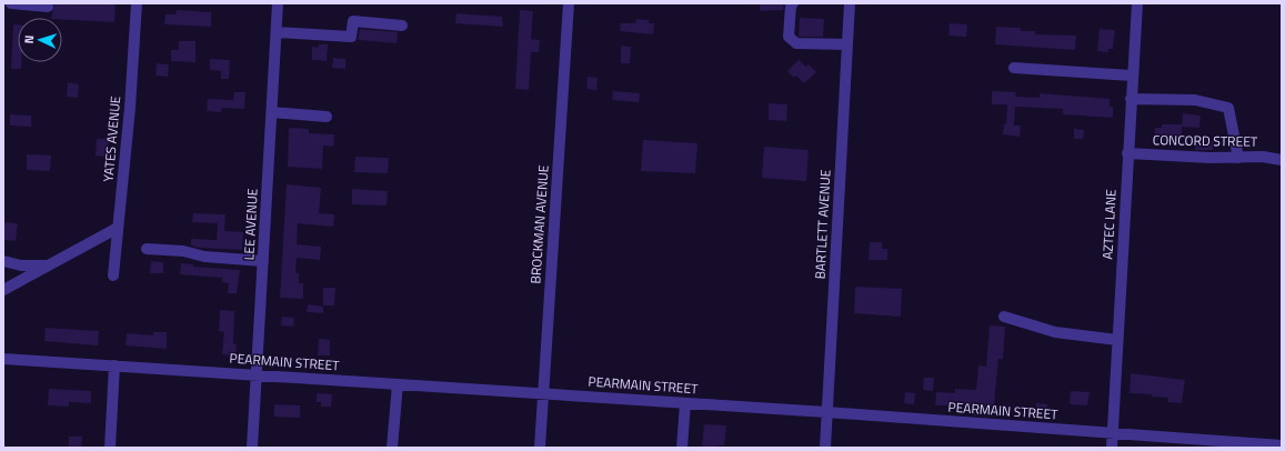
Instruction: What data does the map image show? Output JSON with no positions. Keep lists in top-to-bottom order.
{
  "streets": {
    "street": [
      "YATES AVENUE",
      "CONCORD STREET",
      "LEE AVENUE",
      "BROCKMAN AVENUE",
      "BARTLETT AVENUE",
      "AZTEC LANE",
      "PEARMAIN STREET"
    ]
  },
  "crossings": [
    ["CONCORD STREET", "AZTEC LANE"],
    ["LEE AVENUE", "PEARMAIN STREET"],
    ["BROCKMAN AVENUE", "PEARMAIN STREET"],
    ["BARTLETT AVENUE", "PEARMAIN STREET"],
    ["AZTEC LANE", "PEARMAIN STREET"]
  ],
  "north": "left"
}
